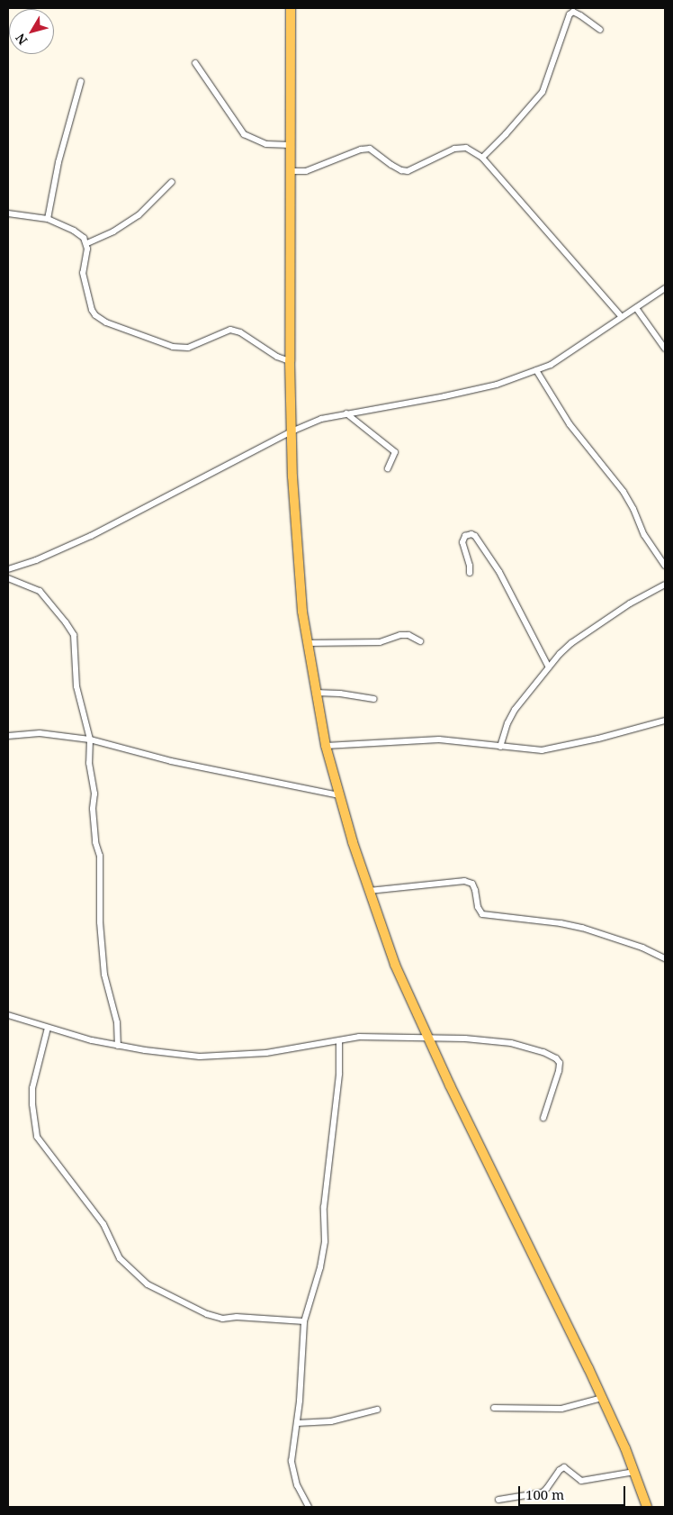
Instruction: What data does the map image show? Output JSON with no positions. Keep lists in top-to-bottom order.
{
  "scale_bar": "100 m",
  "north": "bottom left"
}
